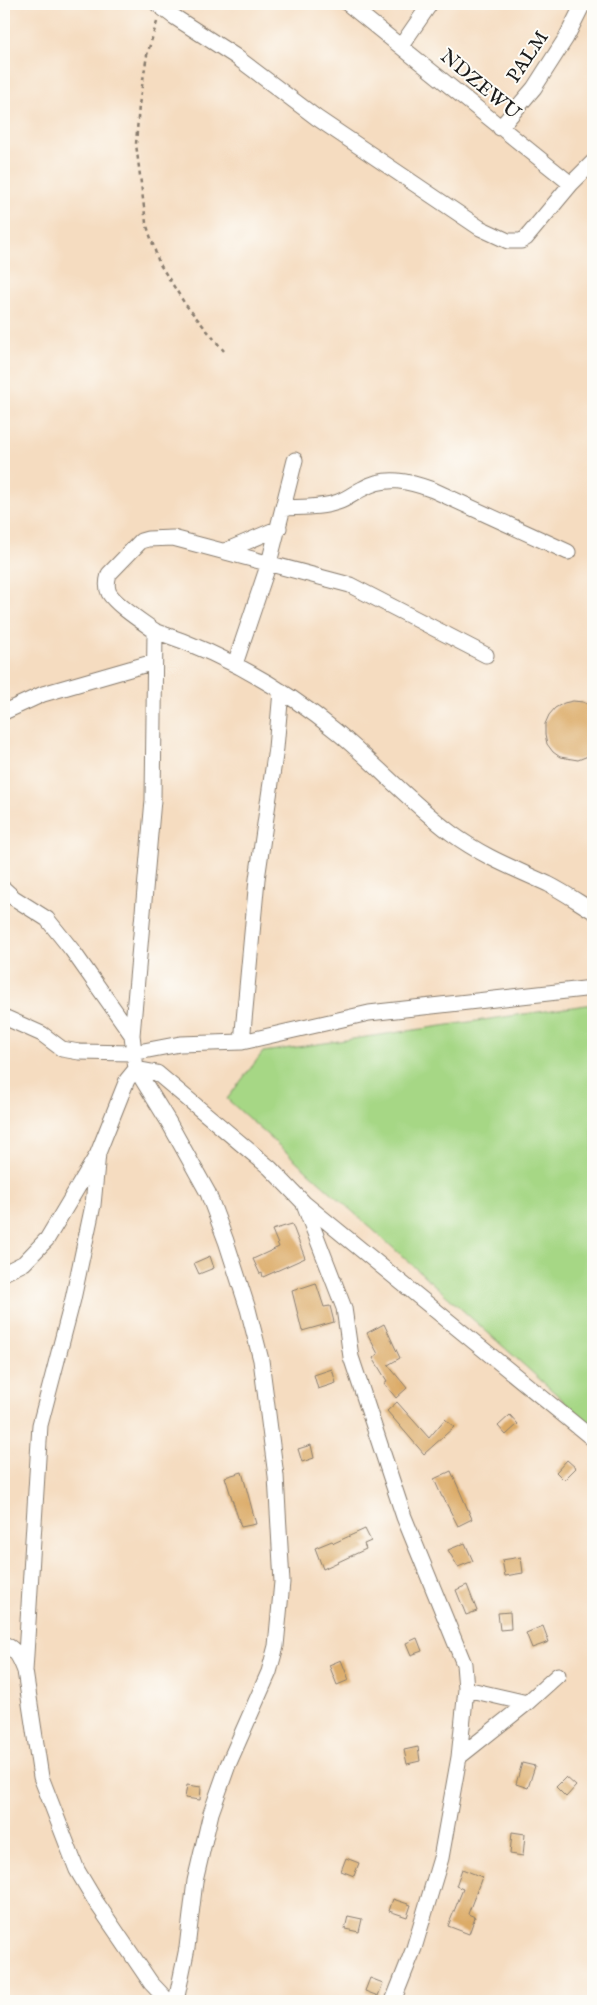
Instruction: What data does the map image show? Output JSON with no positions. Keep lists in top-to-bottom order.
{
  "streets": {
    "street": ["PALM", "NDZEWU"]
  },
  "crossings": [
    ["PALM", "NDZEWU"]
  ]
}
